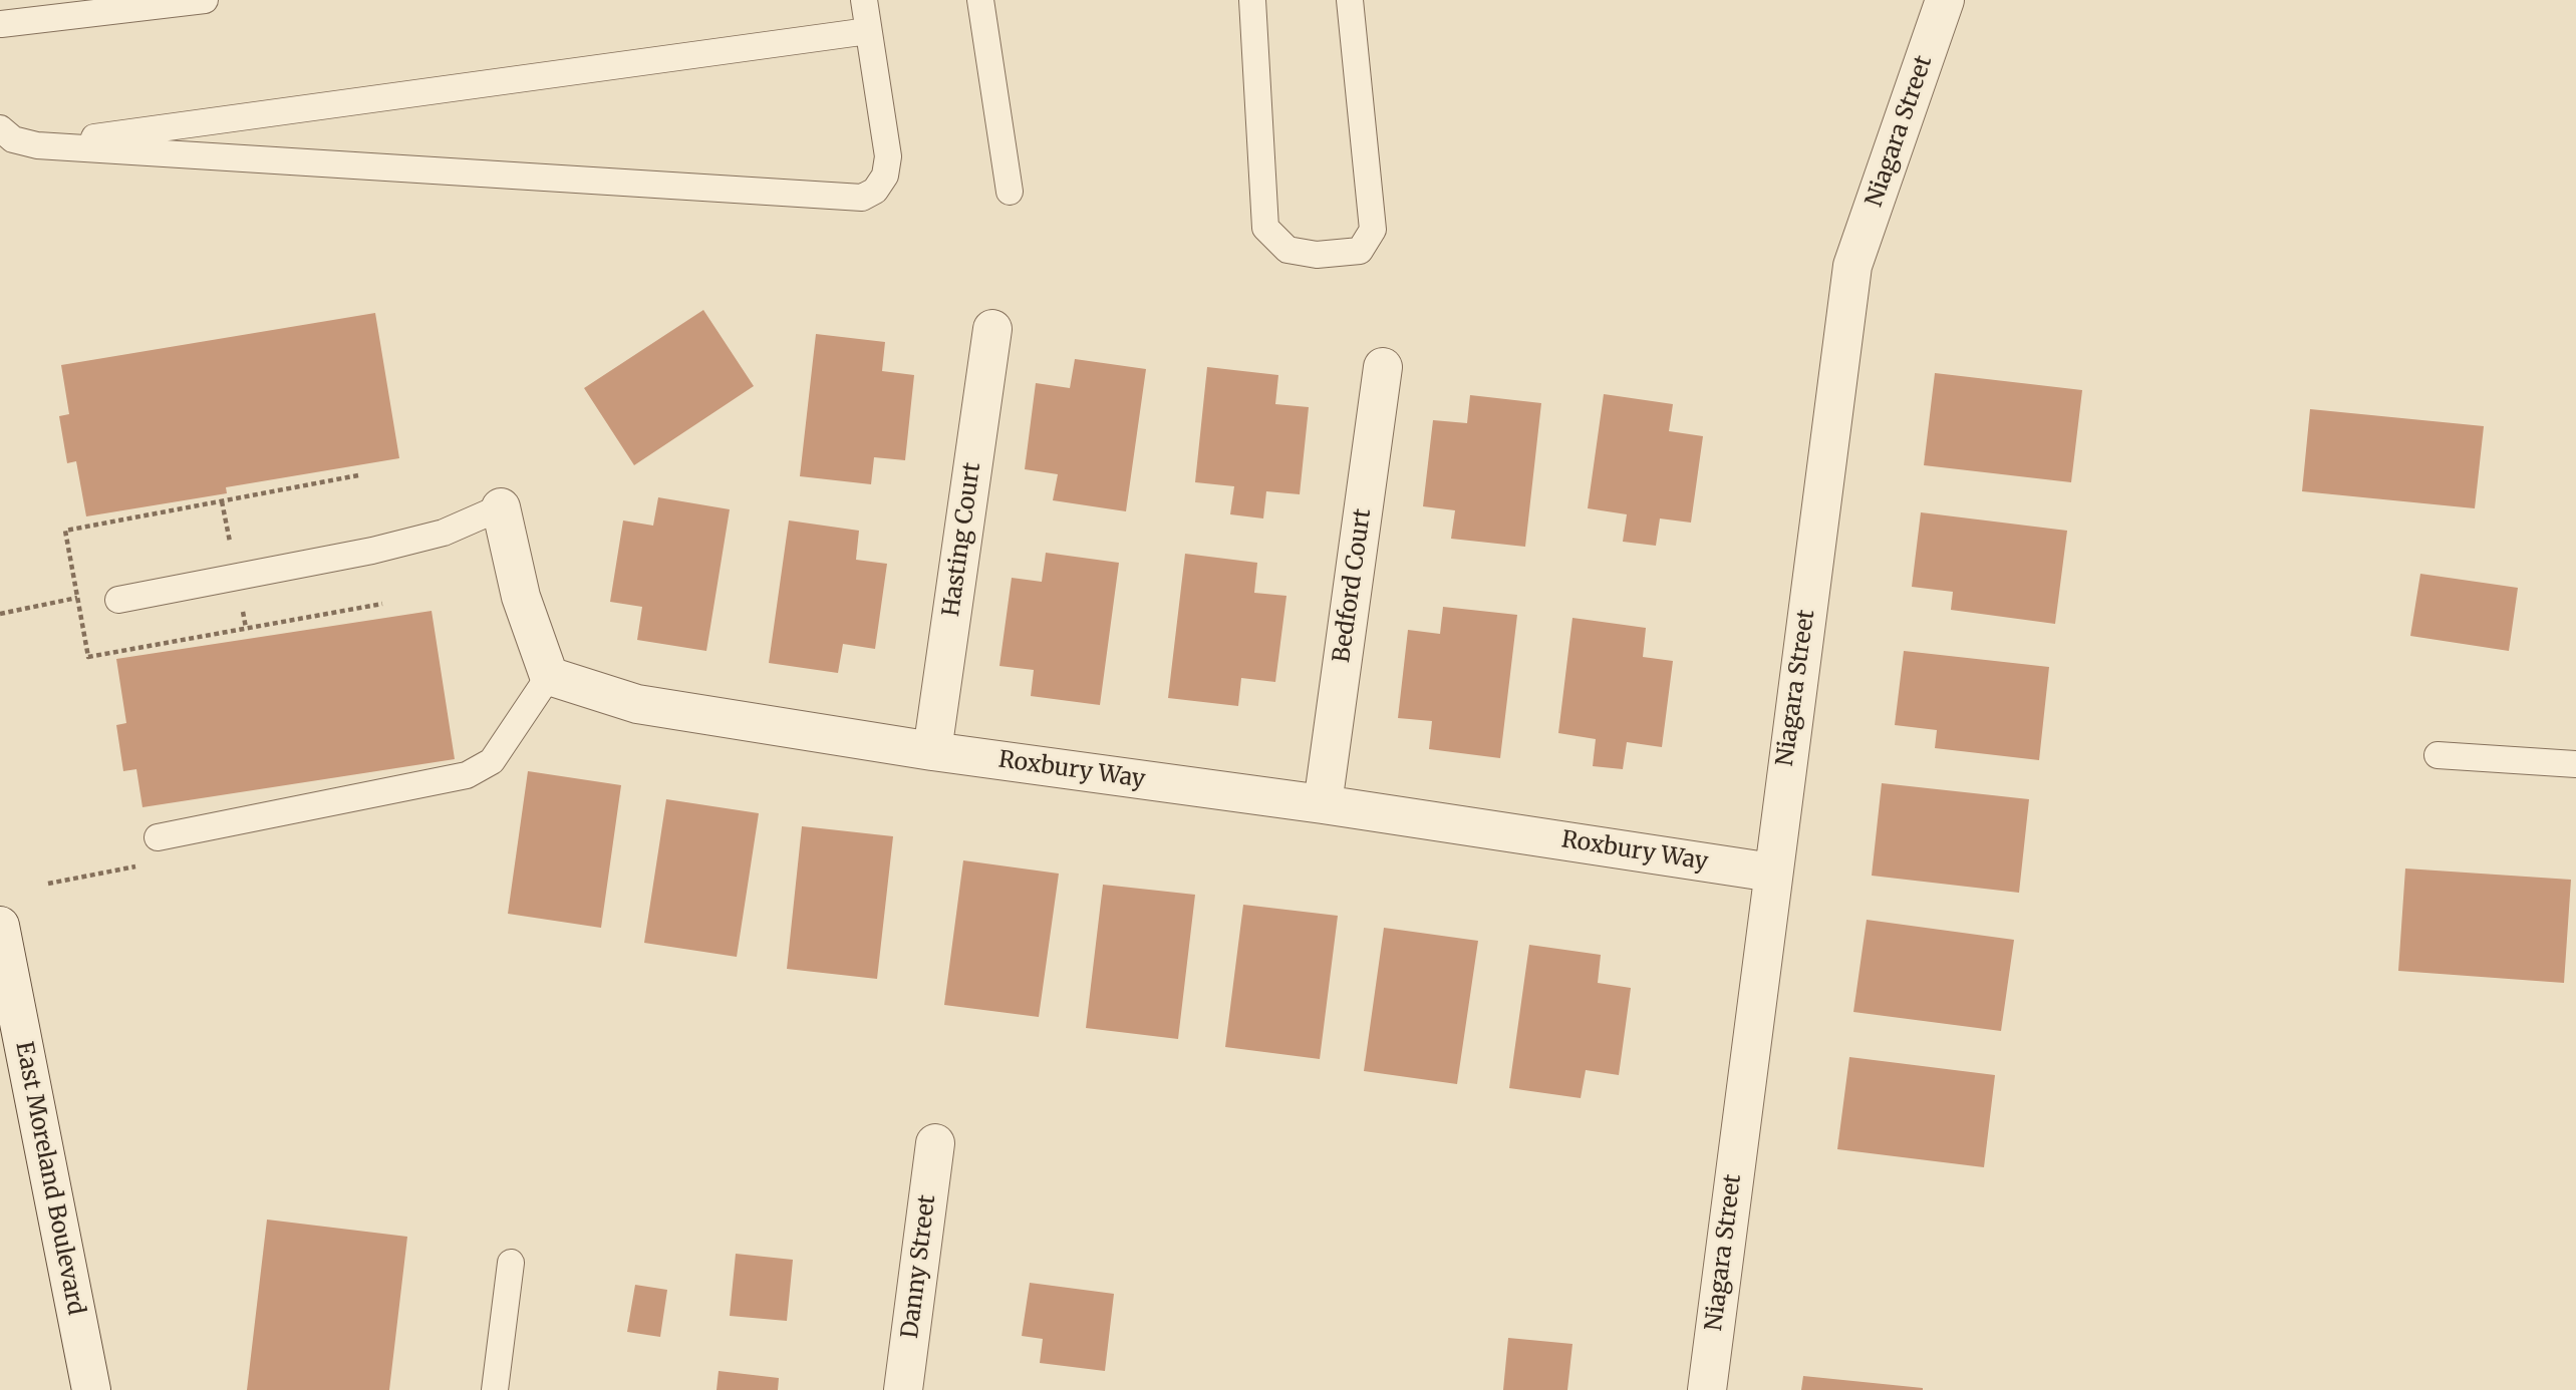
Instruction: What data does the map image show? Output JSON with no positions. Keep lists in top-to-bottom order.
{
  "streets": {
    "street": [
      "Niagara Street",
      "Hasting Court",
      "Bedford Court",
      "Roxbury Way",
      "East Moreland Boulevard",
      "Danny Street"
    ]
  },
  "crossings": [
    ["Niagara Street", "Roxbury Way"],
    ["Hasting Court", "Roxbury Way"],
    ["Bedford Court", "Roxbury Way"]
  ]
}
